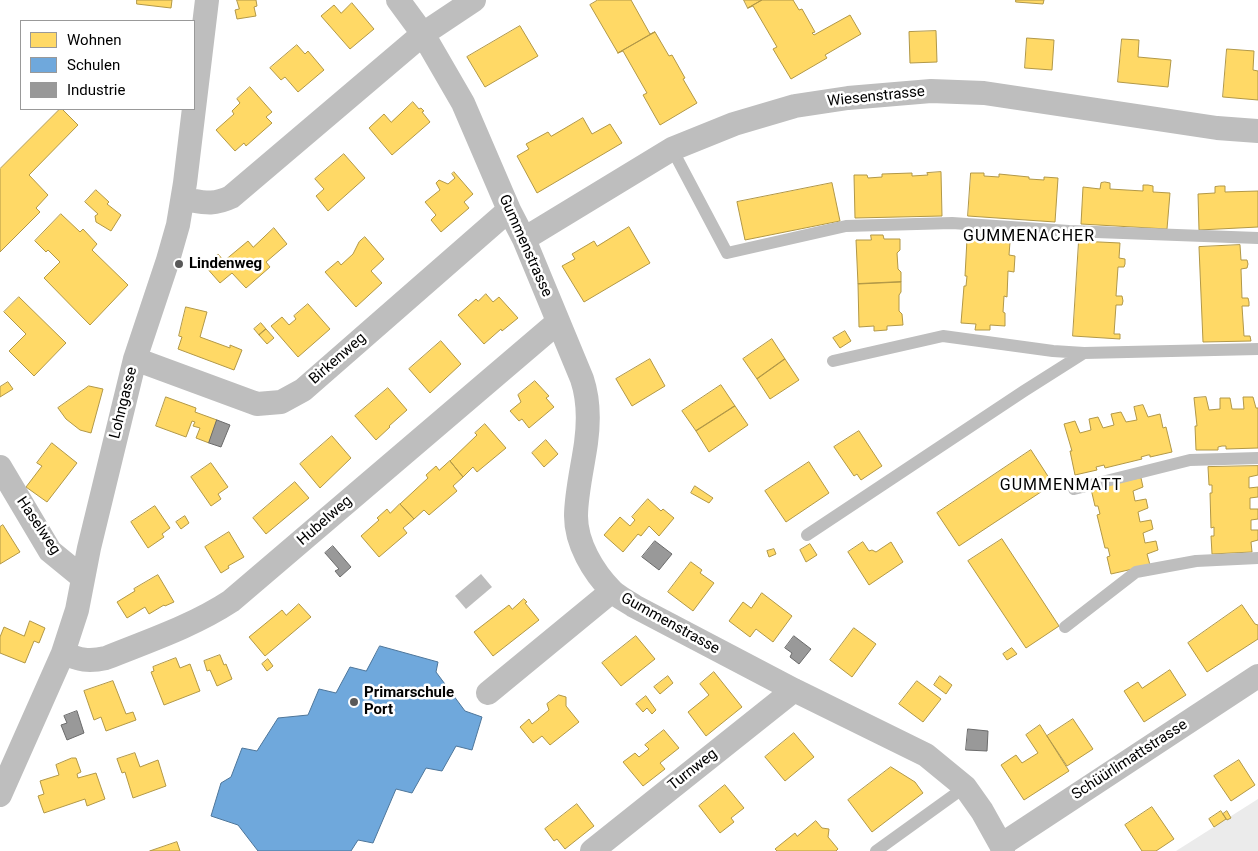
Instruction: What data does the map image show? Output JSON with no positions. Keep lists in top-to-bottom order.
{
  "streets": {
    "street": [
      "Wiesenstrasse",
      "Gummenstrasse",
      "Birkenweg",
      "Lohngasse",
      "Hubelweg",
      "Haselweg",
      "Schüürlimattstrasse",
      "Turnweg"
    ]
  },
  "crossings": [
    ["Wiesenstrasse", "Gummenstrasse"],
    ["Gummenstrasse", "Birkenweg"],
    ["Gummenstrasse", "Hubelweg"],
    ["Gummenstrasse", "Schüürlimattstrasse"],
    ["Gummenstrasse", "Turnweg"],
    ["Birkenweg", "Lohngasse"],
    ["Lohngasse", "Hubelweg"],
    ["Lohngasse", "Haselweg"]
  ],
  "districts": ["GUMMENACHER", "GUMMENMATT"],
  "places": ["Lindenweg", "Primarschule Port"],
  "legend": ["Wohnen", "Schulen", "Industrie"]
}
